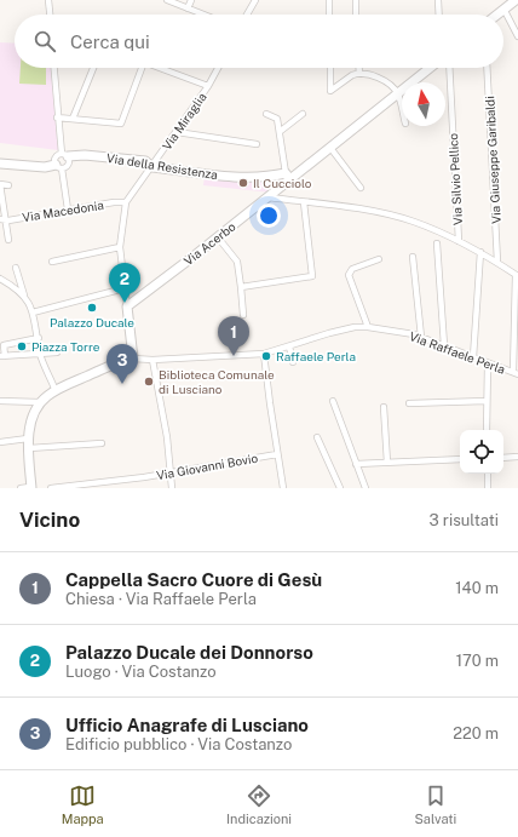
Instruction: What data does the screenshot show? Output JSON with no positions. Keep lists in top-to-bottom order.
{
  "streets": {
    "street": [
      "Via Miraglia",
      "Via Giuseppe Garibaldi",
      "Via della Resistenza",
      "Via Silvio Pellico",
      "Via Macedonia",
      "Via Acerbo",
      "Via Raffaele Perla",
      "Via Giovanni Bovio"
    ]
  },
  "crossings": [
    ["Via Miraglia", "Via della Resistenza"],
    ["Via Miraglia", "Via Macedonia"],
    ["Via della Resistenza", "Via Acerbo"]
  ],
  "places": [
    "Il Cucciolo",
    "Palazzo Ducale",
    "Piazza Torre",
    "Raffaele Perla",
    "Biblioteca Comunale di Lusciano"
  ],
  "north": "top",
  "page": {
    "search": "Cerca qui",
    "pins": ["2", "1", "3"],
    "heading": ["Vicino", "3 risultati"],
    "list": [
      {
        "mark": "1",
        "name": "Cappella Sacro Cuore di Gesù",
        "note": "Chiesa · Via Raffaele Perla",
        "value": "140 m"
      },
      {
        "mark": "2",
        "name": "Palazzo Ducale dei Donnorso",
        "note": "Luogo · Via Costanzo",
        "value": "170 m"
      },
      {
        "mark": "3",
        "name": "Ufficio Anagrafe di Lusciano",
        "note": "Edificio pubblico · Via Costanzo",
        "value": "220 m"
      }
    ],
    "nav": ["Mappa", "Indicazioni", "Salvati"]
  }
}
